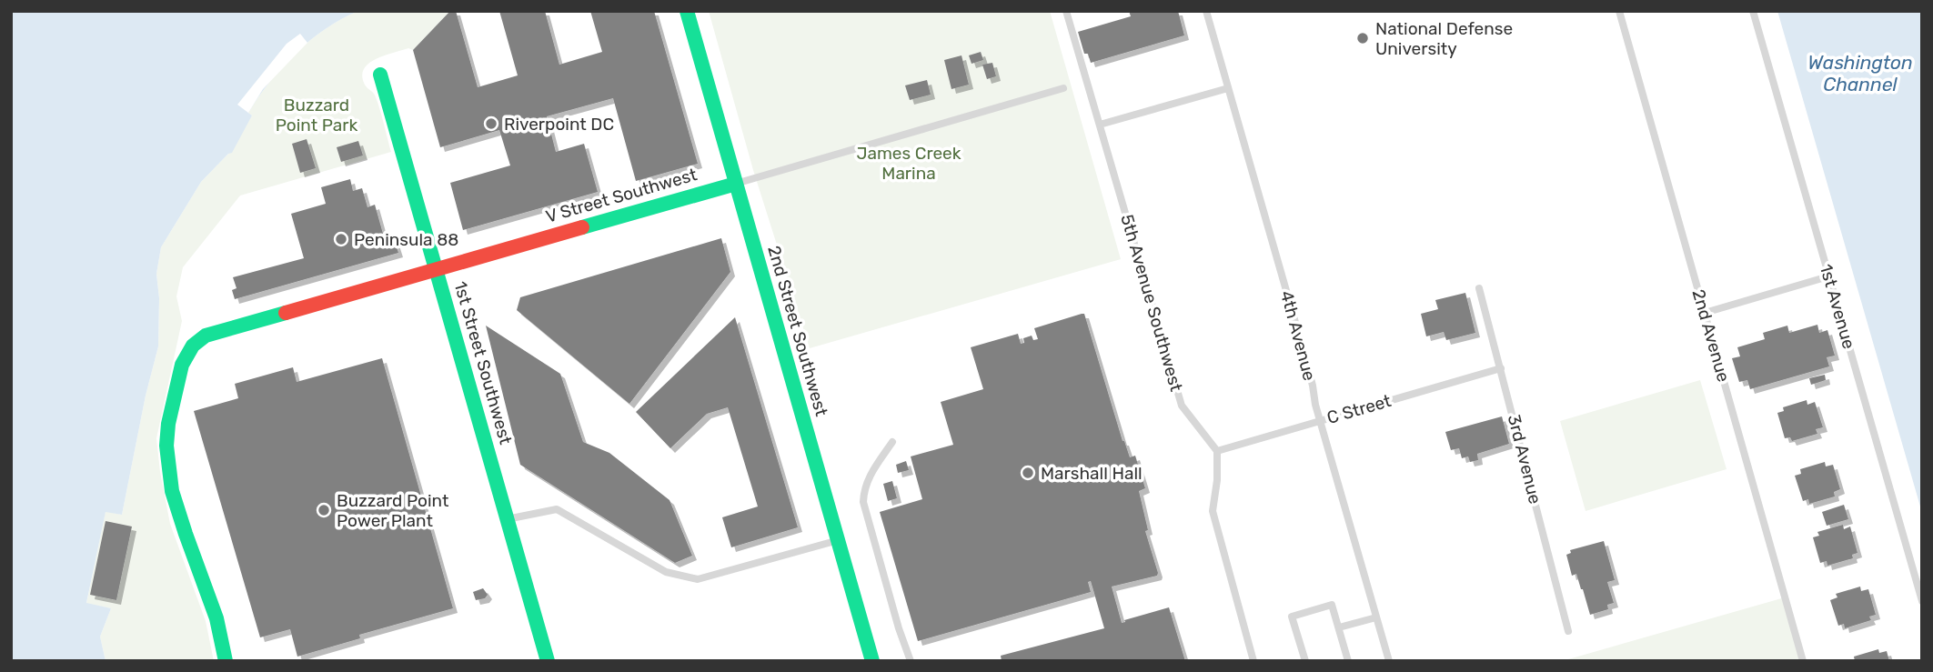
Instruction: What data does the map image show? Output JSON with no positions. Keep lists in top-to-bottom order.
{
  "streets": {
    "street": ["V Street Southwest", "2nd Street Southwest", "1st Street Southwest"],
    "lane": [
      "5th Avenue Southwest",
      "1st Avenue",
      "4th Avenue",
      "2nd Avenue",
      "C Street",
      "3rd Avenue"
    ]
  },
  "crossings": [
    ["V Street Southwest", "2nd Street Southwest"],
    ["V Street Southwest", "1st Street Southwest"],
    ["5th Avenue Southwest", "C Street"],
    ["4th Avenue", "C Street"],
    ["C Street", "3rd Avenue"]
  ],
  "water": ["Washington Channel"],
  "parks": ["Buzzard Point Park", "James Creek Marina"],
  "places": [
    "National Defense University",
    "Riverpoint DC",
    "Peninsula 88",
    "Marshall Hall",
    "Buzzard Point Power Plant"
  ]
}
